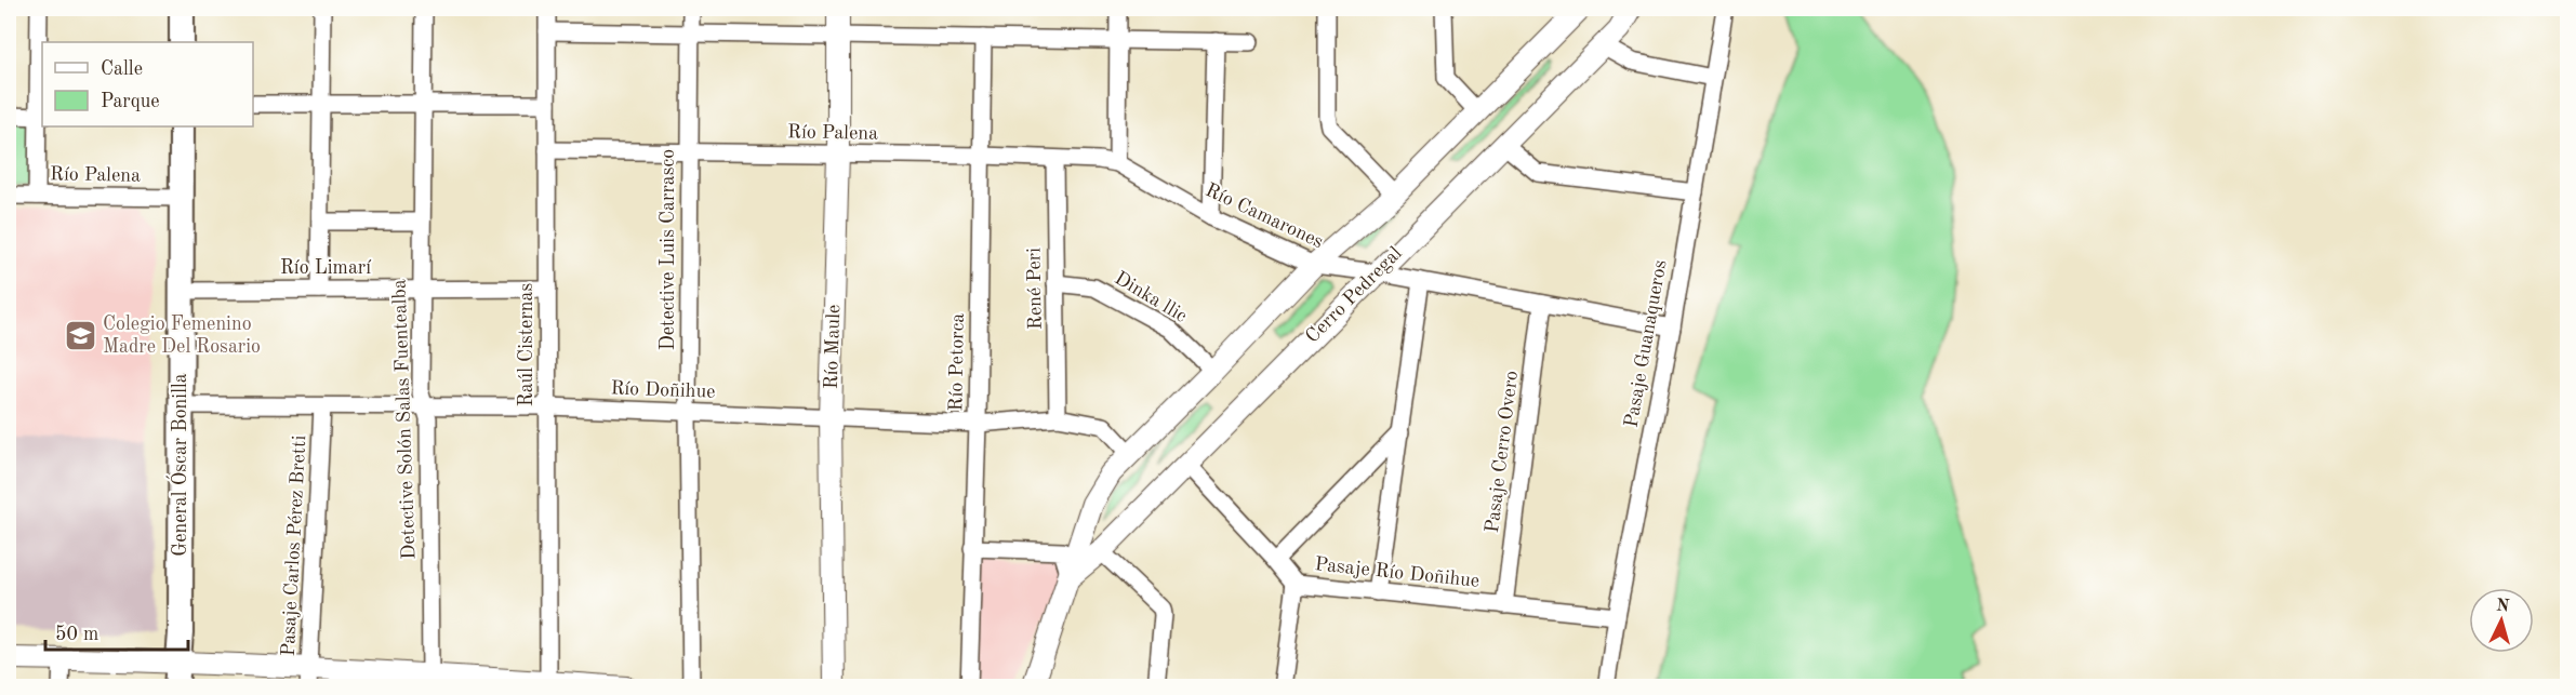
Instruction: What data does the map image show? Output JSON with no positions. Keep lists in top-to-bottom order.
{
  "streets": {
    "main road": ["General Óscar Bonilla"],
    "street": [
      "Río Palena",
      "Río Camarones",
      "Detective Luis Carrasco",
      "Río Limarí",
      "René Peri",
      "Cerro Pedregal",
      "Dinka llic",
      "Pasaje Guanaqueros",
      "Raúl Cisternas",
      "Río Maule",
      "Río Petorca",
      "Río Doñihue",
      "Detective Solón Salas Fuentealba",
      "Pasaje Cerro Overo",
      "Pasaje Carlos Pérez Bretti",
      "Pasaje Río Doñihue"
    ]
  },
  "crossings": [
    ["Río Palena", "Río Camarones"],
    ["Río Palena", "Detective Luis Carrasco"],
    ["Río Palena", "René Peri"],
    ["Río Palena", "Raúl Cisternas"],
    ["Río Palena", "Río Maule"],
    ["Río Palena", "Río Petorca"],
    ["Río Palena", "General Óscar Bonilla"],
    ["Río Camarones", "Cerro Pedregal"],
    ["Río Camarones", "Pasaje Guanaqueros"],
    ["Río Camarones", "Pasaje Cerro Overo"],
    ["Detective Luis Carrasco", "Río Doñihue"],
    ["Río Limarí", "Raúl Cisternas"],
    ["Río Limarí", "Detective Solón Salas Fuentealba"],
    ["Río Limarí", "General Óscar Bonilla"],
    ["René Peri", "Dinka llic"],
    ["René Peri", "Río Doñihue"],
    ["Cerro Pedregal", "Pasaje Río Doñihue"],
    ["Pasaje Guanaqueros", "Pasaje Río Doñihue"],
    ["Raúl Cisternas", "Río Doñihue"],
    ["Río Maule", "Río Doñihue"],
    ["Río Petorca", "Río Doñihue"],
    ["Río Doñihue", "Detective Solón Salas Fuentealba"],
    ["Río Doñihue", "General Óscar Bonilla"],
    ["Río Doñihue", "Pasaje Carlos Pérez Bretti"],
    ["Pasaje Cerro Overo", "Pasaje Río Doñihue"]
  ],
  "places": {
    "school or university": ["Colegio Femenino Madre Del Rosario"]
  },
  "legend": ["Calle", "Parque"],
  "scale_bar": "50 m",
  "north": "top"
}
